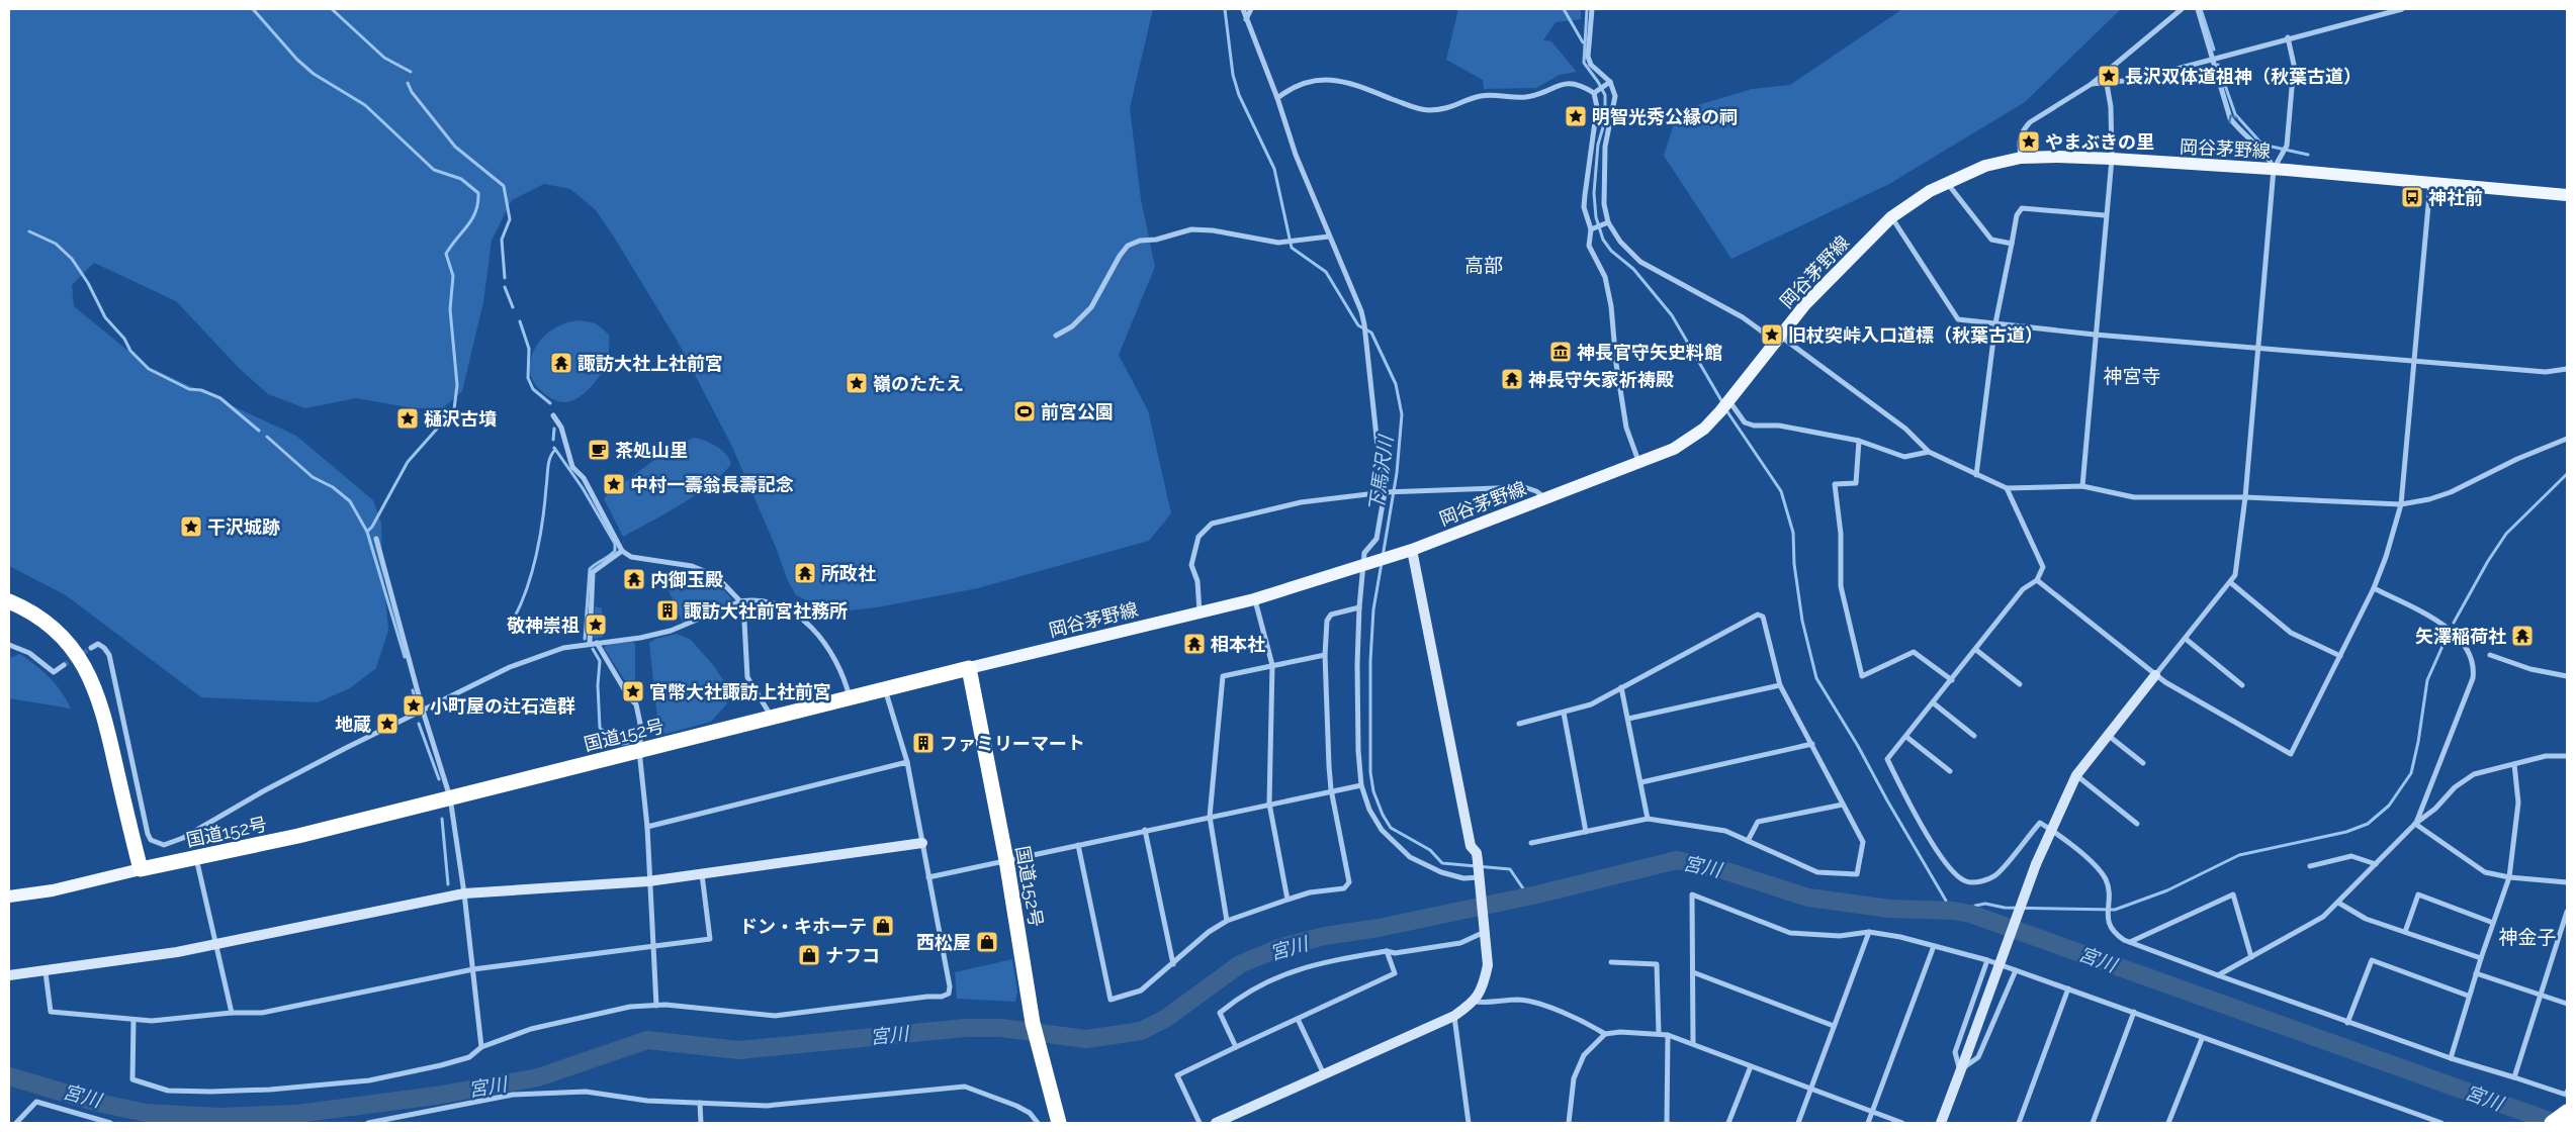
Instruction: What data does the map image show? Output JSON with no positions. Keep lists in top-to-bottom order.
{
  "streets": {
    "highway": ["国道152号"],
    "main road": ["岡谷茅野線"]
  },
  "crossings": [
    ["岡谷茅野線", "国道152号"]
  ],
  "districts": ["高部", "神宮寺", "神金子"],
  "water": ["下馬沢川", "宮川"],
  "places": {
    "place": [
      "長沢双体道祖神（秋葉古道）",
      "明智光秀公縁の祠",
      "やまぶきの里",
      "旧杖突峠入口道標（秋葉古道）",
      "嶺のたたえ",
      "樋沢古墳",
      "中村一壽翁長壽記念",
      "干沢城跡",
      "敬神崇祖",
      "官幣大社諏訪上社前宮",
      "小町屋の辻石造群",
      "地蔵"
    ],
    "bus stop": ["神社前"],
    "museum": ["神長官守矢史料館"],
    "temple": [
      "諏訪大社上社前宮",
      "神長守矢家祈祷殿",
      "所政社",
      "内御玉殿",
      "矢澤稲荷社",
      "相本社"
    ],
    "sports": ["前宮公園"],
    "cafe": ["茶処山里"],
    "building": ["諏訪大社前宮社務所", "ファミリーマート"],
    "shop": ["ドン・キホーテ", "西松屋", "ナフコ"]
  }
}
